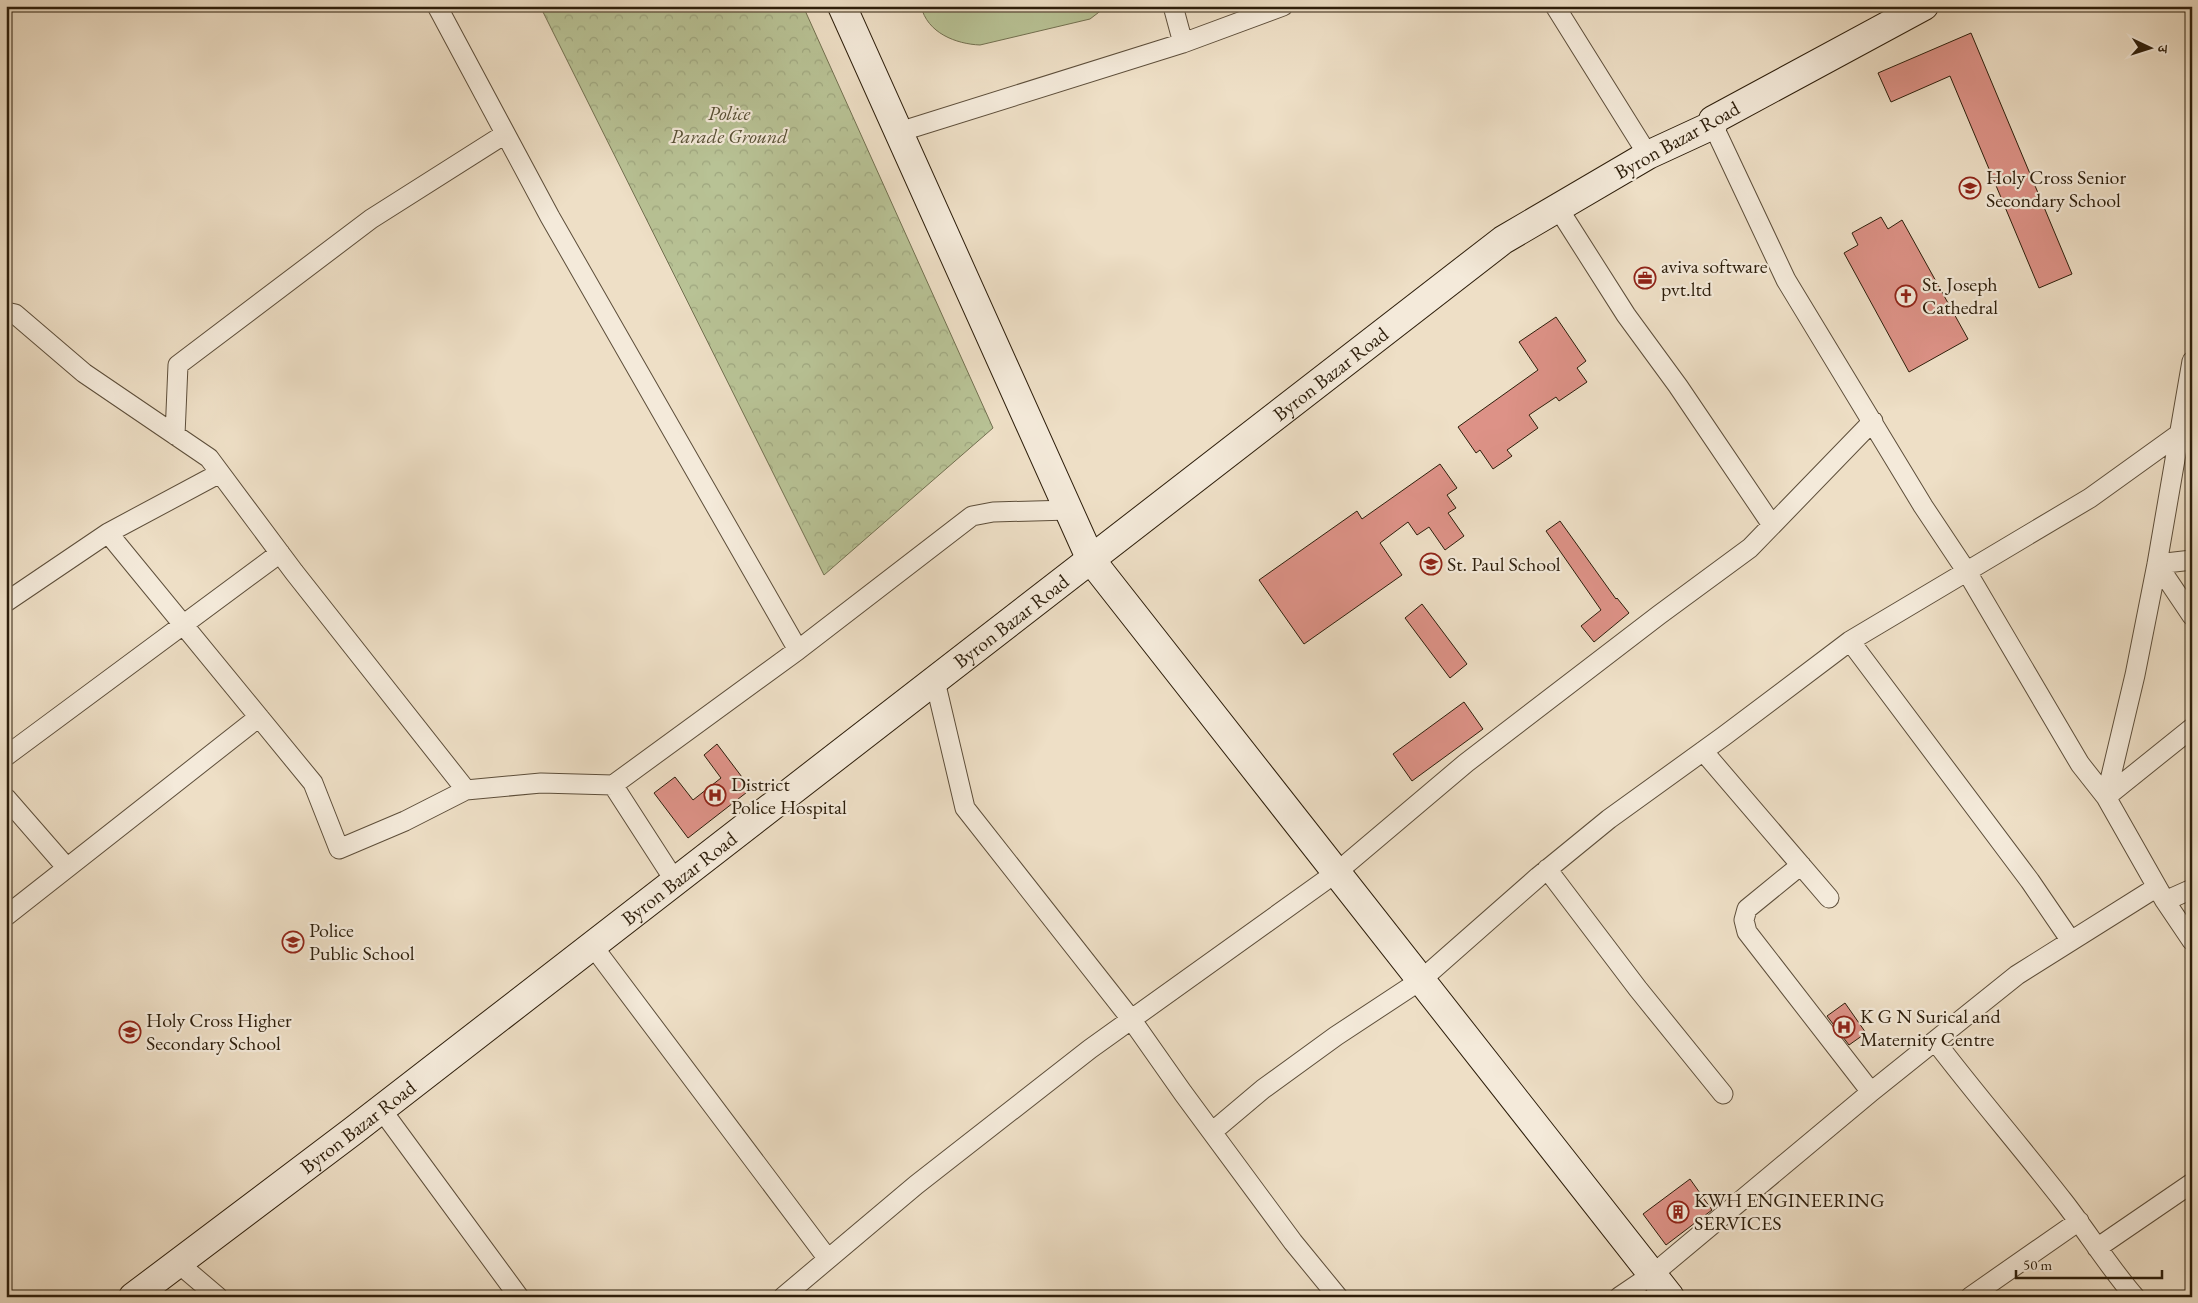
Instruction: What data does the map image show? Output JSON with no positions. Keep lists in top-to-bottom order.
{
  "streets": {
    "street": ["Byron Bazar Road"]
  },
  "parks": ["Police Parade Ground"],
  "places": {
    "school or university": [
      "Holy Cross Senior Secondary School",
      "St. Paul School",
      "Police Public School",
      "Holy Cross Higher Secondary School"
    ],
    "office": ["aviva software pvt.ltd"],
    "church": ["St. Joseph Cathedral"],
    "hospital": ["District Police Hospital", "K G N Surical and Maternity Centre"],
    "building": ["KWH ENGINEERING SERVICES"]
  },
  "scale_bar": "50 m",
  "north": "right"
}
